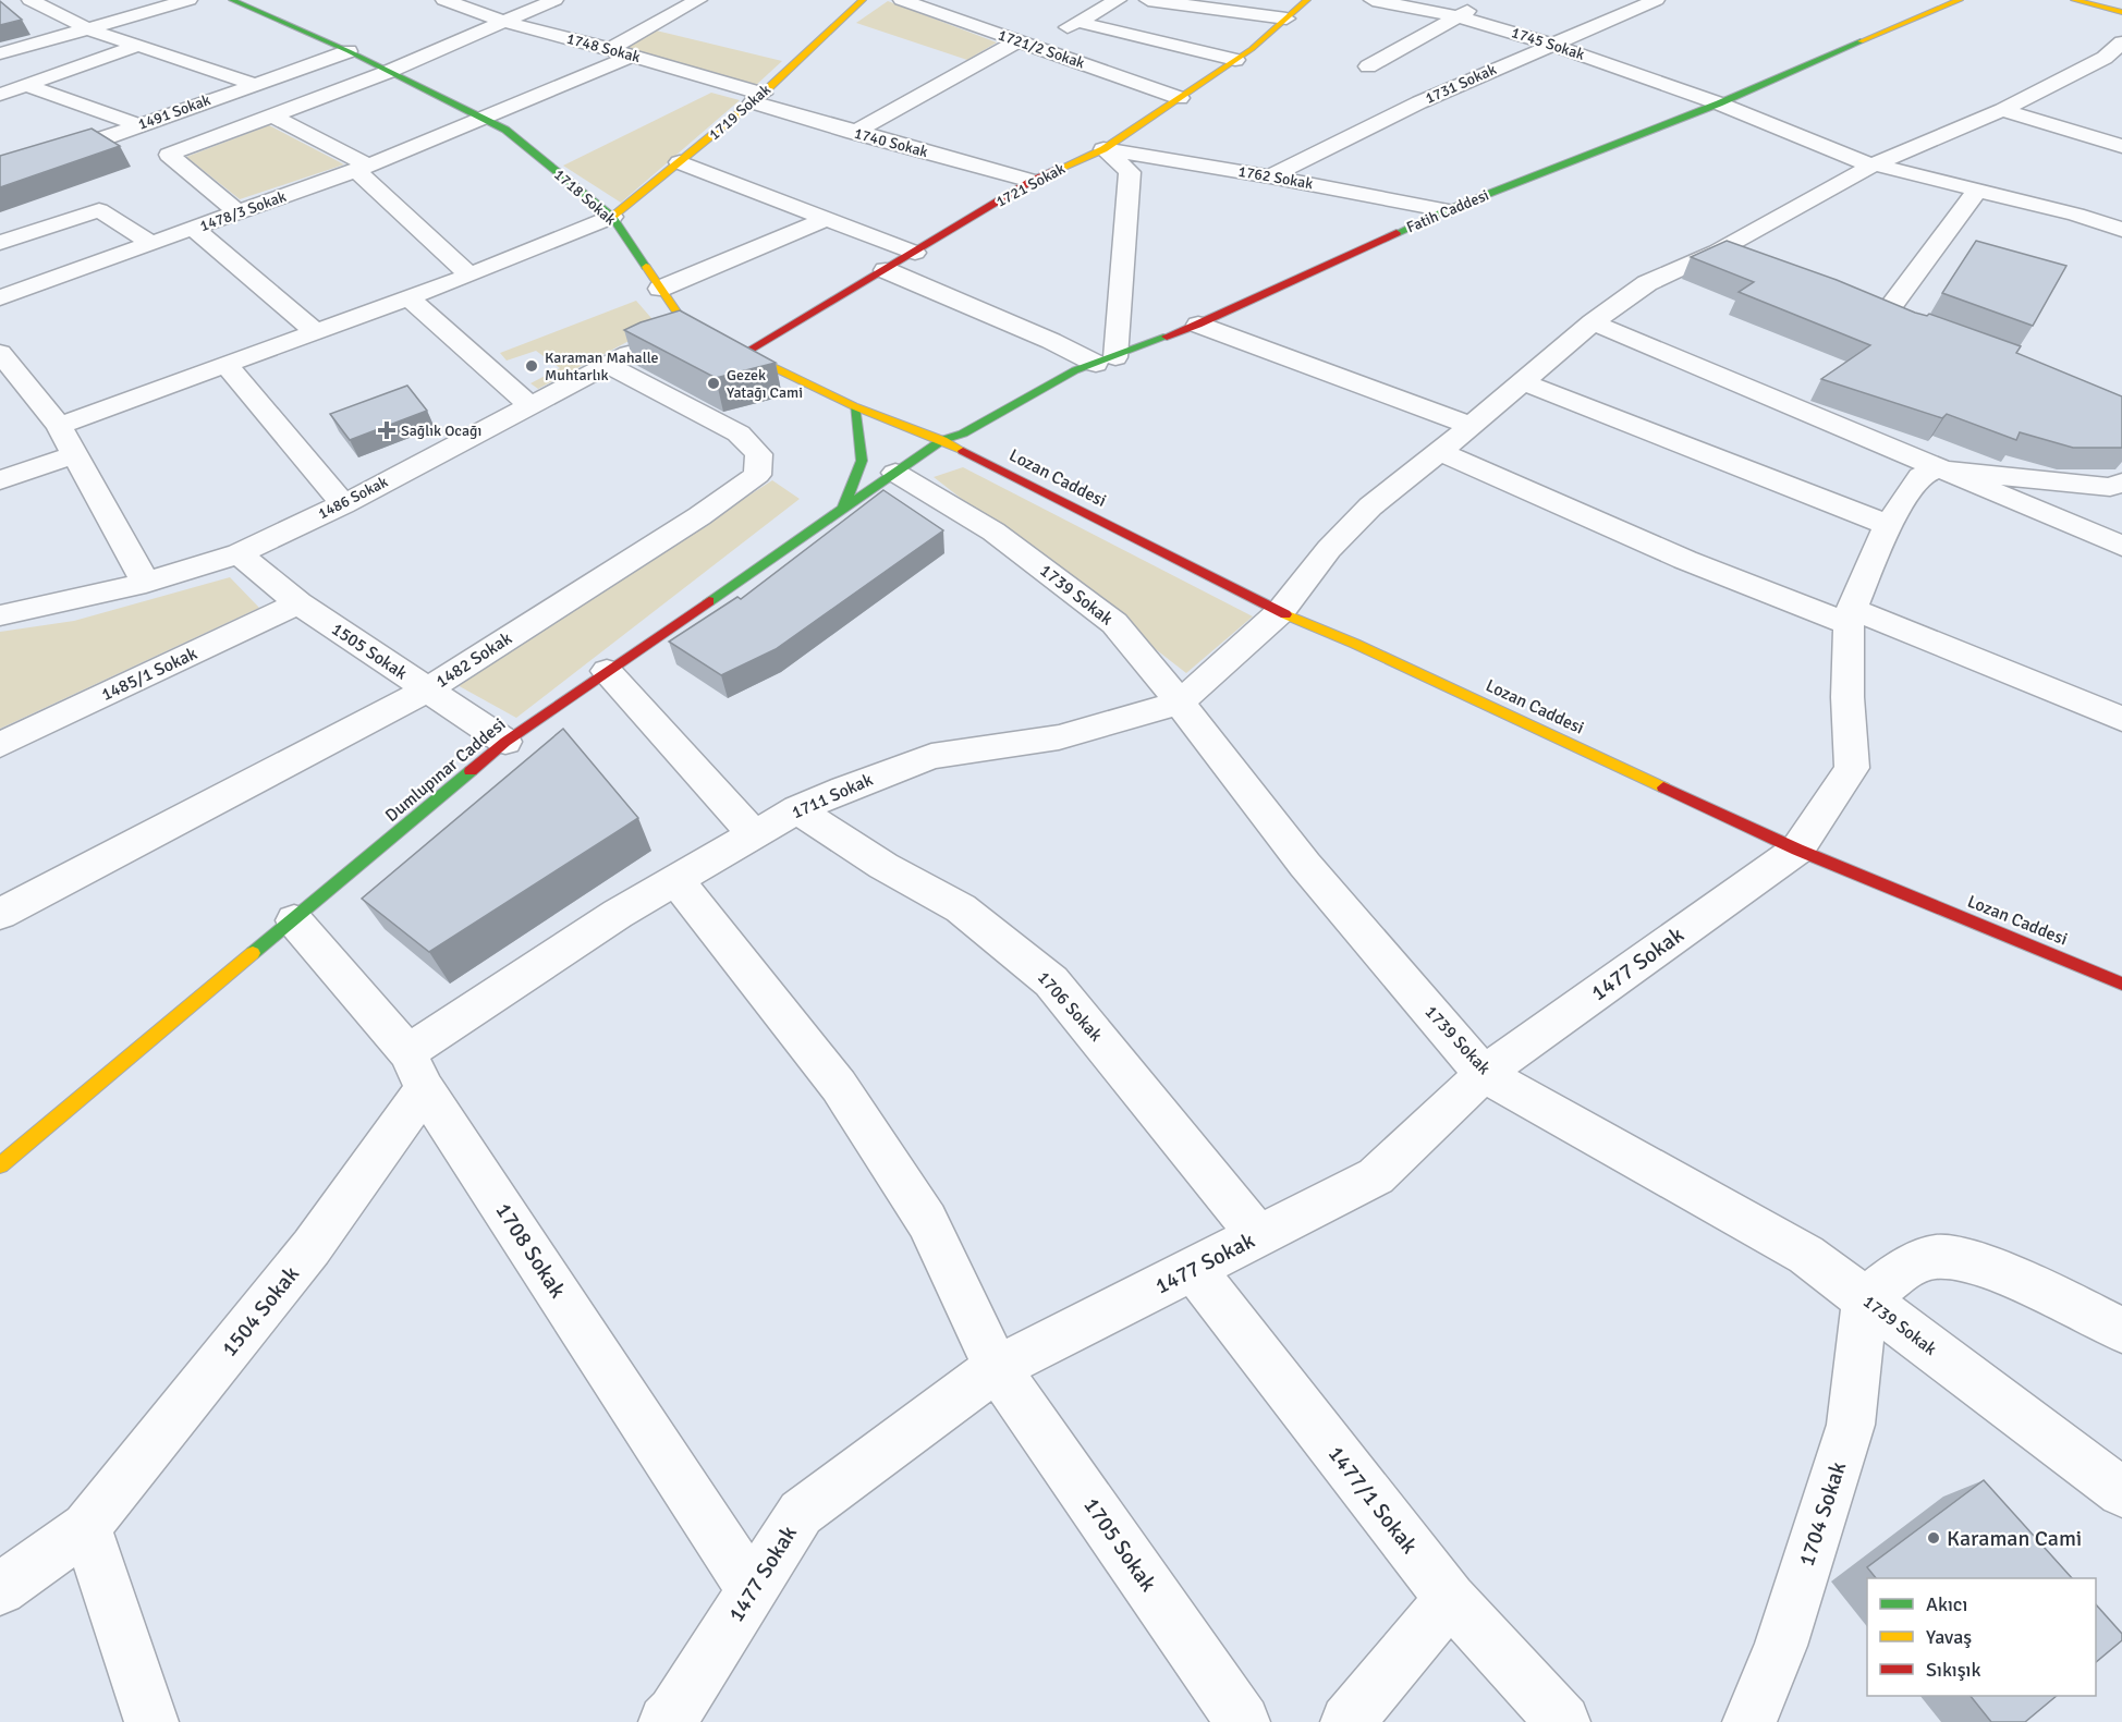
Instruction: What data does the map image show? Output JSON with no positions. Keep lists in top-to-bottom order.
{
  "streets": {
    "main road": [
      "1719 Sokak",
      "1721 Sokak",
      "1718 Sokak",
      "Fatih Caddesi",
      "Lozan Caddesi",
      "Dumlupınar Caddesi"
    ],
    "street": [
      "1745 Sokak",
      "1748 Sokak",
      "1721/2 Sokak",
      "1731 Sokak",
      "1491 Sokak",
      "1740 Sokak",
      "1762 Sokak",
      "1478/3 Sokak",
      "1486 Sokak",
      "1739 Sokak",
      "1505 Sokak",
      "1482 Sokak",
      "1485/1 Sokak",
      "1711 Sokak",
      "1477 Sokak",
      "1706 Sokak",
      "1708 Sokak",
      "1504 Sokak",
      "1477/1 Sokak",
      "1704 Sokak",
      "1705 Sokak"
    ]
  },
  "crossings": [
    ["1745 Sokak", "1731 Sokak"],
    ["1745 Sokak", "Fatih Caddesi"],
    ["1745 Sokak", "1711 Sokak"],
    ["1748 Sokak", "1719 Sokak"],
    ["1748 Sokak", "1740 Sokak"],
    ["1748 Sokak", "1478/3 Sokak"],
    ["1721/2 Sokak", "1721 Sokak"],
    ["1731 Sokak", "1762 Sokak"],
    ["1491 Sokak", "1718 Sokak"],
    ["1719 Sokak", "1740 Sokak"],
    ["1719 Sokak", "1718 Sokak"],
    ["1740 Sokak", "1721 Sokak"],
    ["1762 Sokak", "1721 Sokak"],
    ["1762 Sokak", "Fatih Caddesi"],
    ["1721 Sokak", "1718 Sokak"],
    ["1718 Sokak", "1478/3 Sokak"],
    ["1718 Sokak", "Fatih Caddesi"],
    ["1718 Sokak", "Lozan Caddesi"],
    ["1718 Sokak", "1486 Sokak"],
    ["1718 Sokak", "Dumlupınar Caddesi"],
    ["Fatih Caddesi", "Lozan Caddesi"],
    ["Fatih Caddesi", "Dumlupınar Caddesi"],
    ["Lozan Caddesi", "Dumlupınar Caddesi"],
    ["Lozan Caddesi", "1711 Sokak"],
    ["Lozan Caddesi", "1477 Sokak"],
    ["1486 Sokak", "1505 Sokak"],
    ["1486 Sokak", "1482 Sokak"],
    ["1739 Sokak", "Dumlupınar Caddesi"],
    ["1739 Sokak", "1711 Sokak"],
    ["1739 Sokak", "1477 Sokak"],
    ["1739 Sokak", "1704 Sokak"],
    ["1505 Sokak", "1482 Sokak"],
    ["1505 Sokak", "1485/1 Sokak"],
    ["1505 Sokak", "Dumlupınar Caddesi"],
    ["Dumlupınar Caddesi", "1708 Sokak"],
    ["1711 Sokak", "1706 Sokak"],
    ["1711 Sokak", "1708 Sokak"],
    ["1711 Sokak", "1504 Sokak"],
    ["1711 Sokak", "1705 Sokak"],
    ["1477 Sokak", "1706 Sokak"],
    ["1477 Sokak", "1708 Sokak"],
    ["1477 Sokak", "1477/1 Sokak"],
    ["1477 Sokak", "1705 Sokak"],
    ["1708 Sokak", "1504 Sokak"]
  ],
  "places": {
    "other": ["Karaman Mahalle Muhtarlık", "Gezek Yatağı Cami", "Karaman Cami"],
    "health": ["Sağlık Ocağı"]
  },
  "legend": ["Akıcı", "Yavaş", "Sıkışık"]
}
